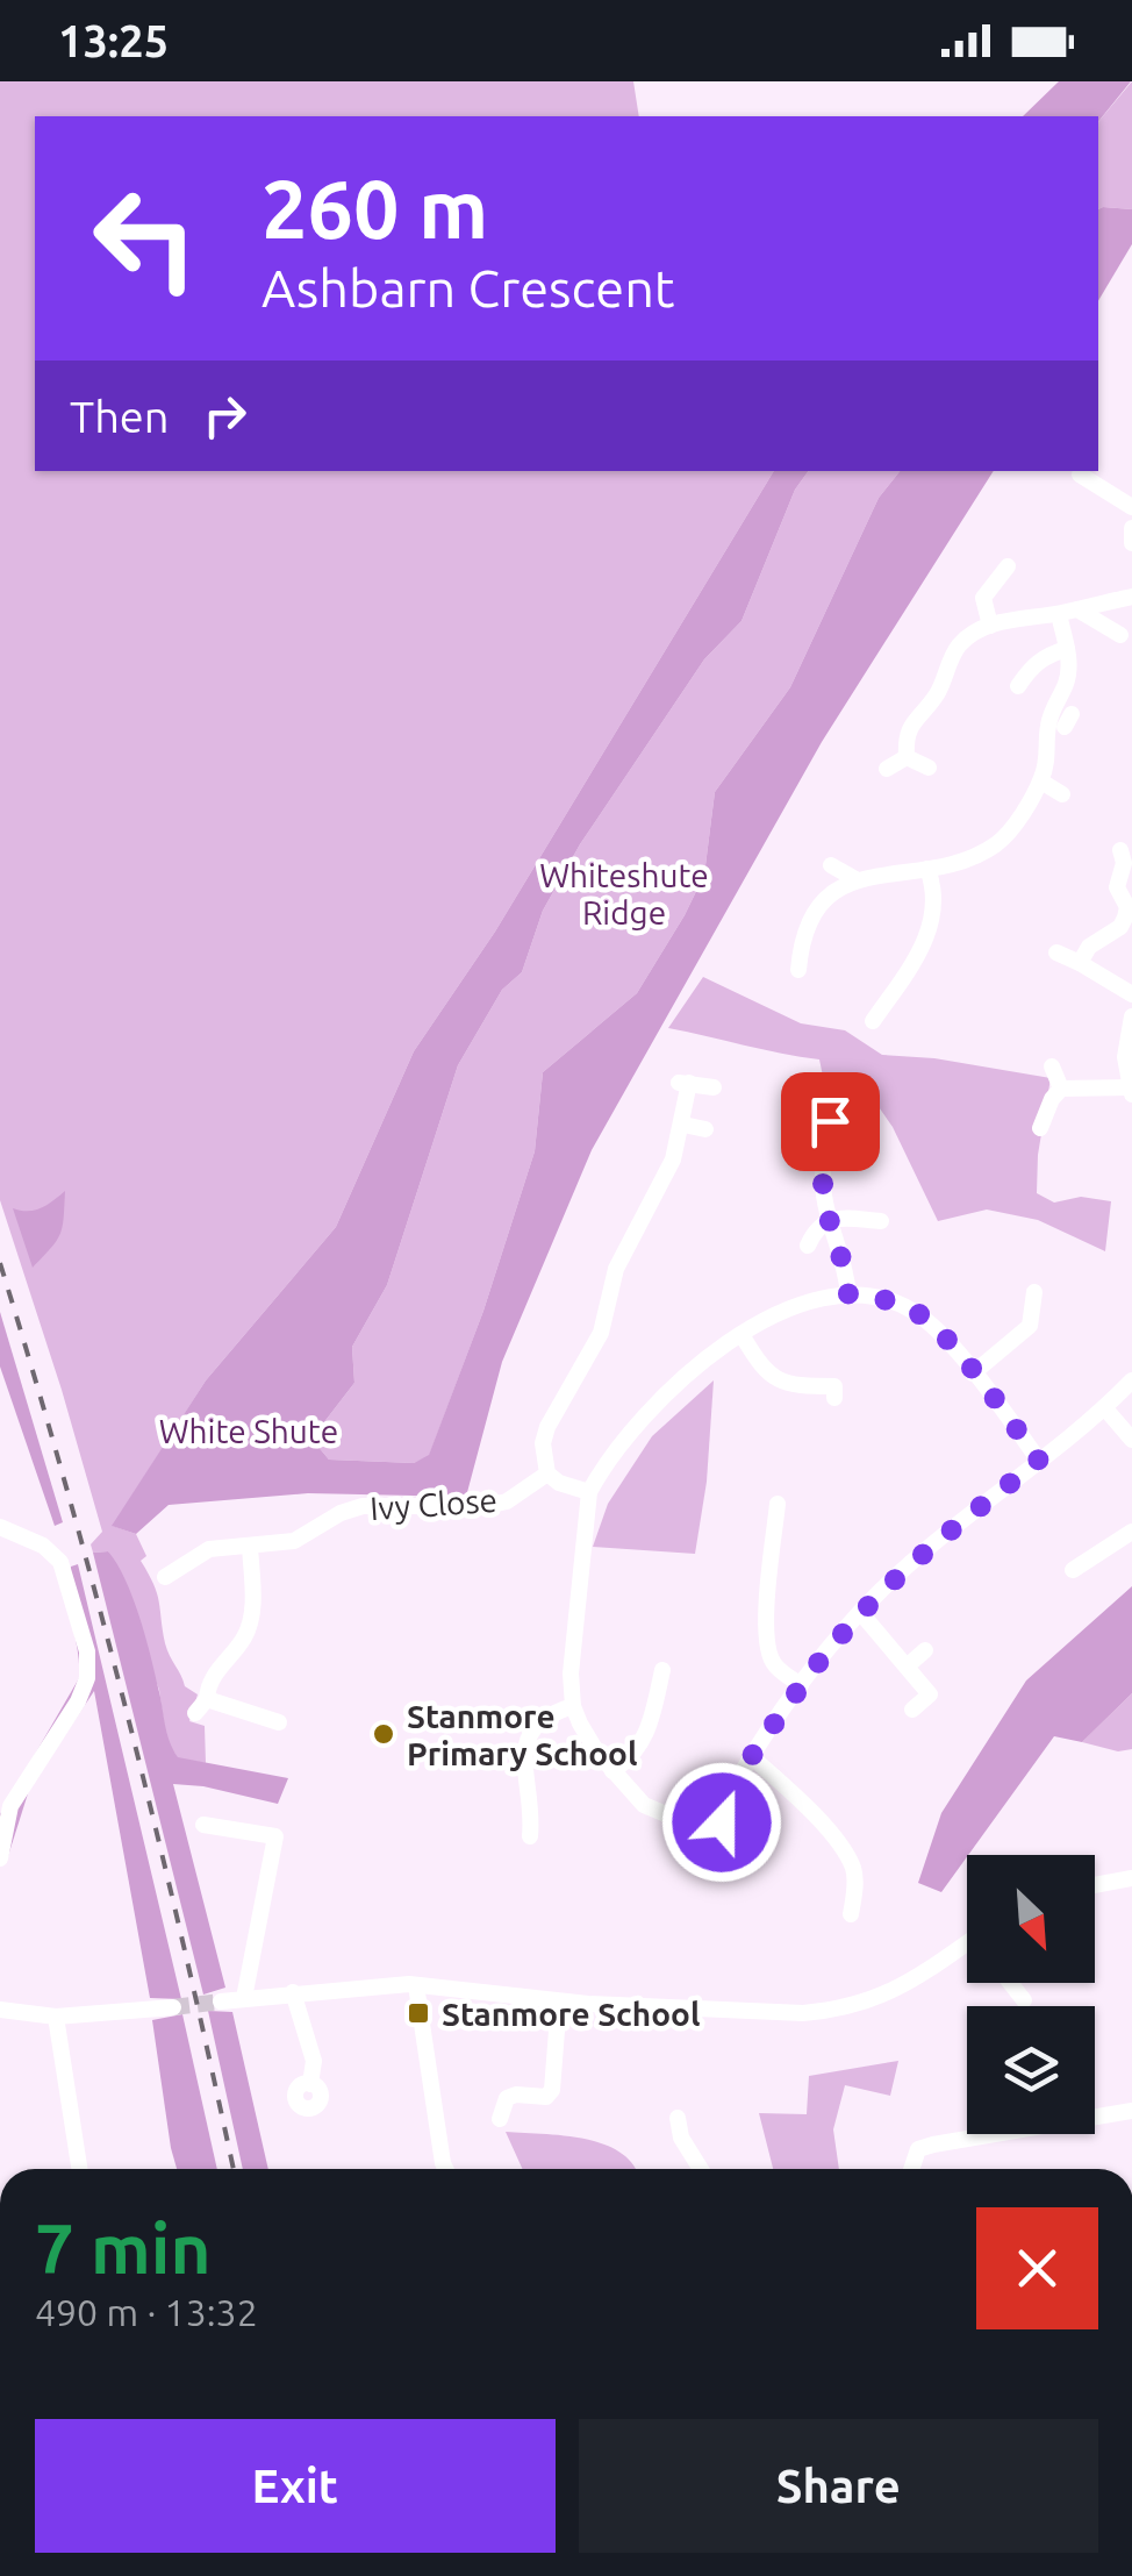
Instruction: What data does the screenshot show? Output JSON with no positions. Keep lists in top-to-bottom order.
{
  "streets": {
    "street": ["Ivy Close"]
  },
  "parks": ["Whiteshute Ridge", "White Shute"],
  "places": {
    "other": ["Stanmore Primary School"],
    "transit": ["Stanmore School"]
  },
  "north": "bottom right",
  "page": {
    "status": "13:25",
    "turn": ["260 m", "Ashbarn Crescent"],
    "then": "Then",
    "heading": ["7 min", "490 m · 13:32"],
    "buttons": ["Exit", "Share"]
  }
}
